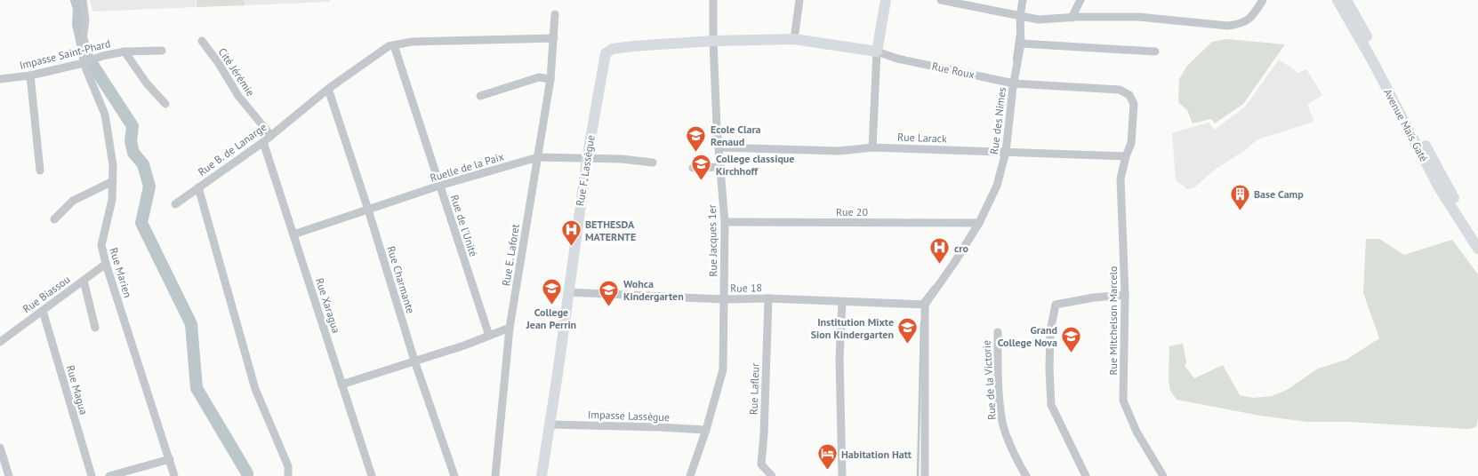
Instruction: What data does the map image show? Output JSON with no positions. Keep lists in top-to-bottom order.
{
  "streets": {
    "street": [
      "Impasse Saint-Phard",
      "Rue Roux",
      "Cité Jérémie",
      "Rue des Nimes",
      "Avenue Maïs Gaté",
      "Rue Larack",
      "Rue B. de Lanarge",
      "Ruelle de la Paix",
      "Rue F. Lassègue",
      "Rue 20",
      "Rue de l'Unité",
      "Rue Jacques 1er",
      "Rue E. Laforet",
      "Rue Marien",
      "Rue Charmante",
      "Rue 18",
      "Rue Biassou",
      "Rue Xaragua",
      "Rue Mitchelson Marcelo",
      "Rue de la Victorie",
      "Rue Lafleur",
      "Rue Magua",
      "Impasse Lassègue"
    ]
  },
  "crossings": [
    ["Impasse Saint-Phard", "Rue Marien"],
    ["Rue Roux", "Rue des Nimes"],
    ["Rue Roux", "Rue Larack"],
    ["Rue Roux", "Rue F. Lassègue"],
    ["Rue Roux", "Rue Jacques 1er"],
    ["Rue Roux", "Rue Mitchelson Marcelo"],
    ["Cité Jérémie", "Rue B. de Lanarge"],
    ["Rue des Nimes", "Rue Larack"],
    ["Rue des Nimes", "Rue 20"],
    ["Rue des Nimes", "Rue 18"],
    ["Rue Larack", "Rue Jacques 1er"],
    ["Rue Larack", "Rue Mitchelson Marcelo"],
    ["Rue B. de Lanarge", "Rue de l'Unité"],
    ["Rue B. de Lanarge", "Rue E. Laforet"],
    ["Rue B. de Lanarge", "Rue Charmante"],
    ["Rue B. de Lanarge", "Rue Xaragua"],
    ["Ruelle de la Paix", "Rue F. Lassègue"],
    ["Ruelle de la Paix", "Rue de l'Unité"],
    ["Ruelle de la Paix", "Rue E. Laforet"],
    ["Ruelle de la Paix", "Rue Charmante"],
    ["Ruelle de la Paix", "Rue Xaragua"],
    ["Rue F. Lassègue", "Rue Jacques 1er"],
    ["Rue F. Lassègue", "Rue 18"],
    ["Rue F. Lassègue", "Impasse Lassègue"],
    ["Rue 20", "Rue Jacques 1er"],
    ["Rue Jacques 1er", "Rue 18"],
    ["Rue Jacques 1er", "Impasse Lassègue"],
    ["Rue Marien", "Rue Biassou"],
    ["Rue 18", "Rue Lafleur"],
    ["Rue Biassou", "Rue Magua"]
  ],
  "places": {
    "school or university": [
      "Ecole Clara Renaud",
      "College classique Kirchhoff",
      "College Jean Perrin",
      "Wohca Kindergarten",
      "Institution Mixte Sion Kindergarten",
      "Grand College Nova"
    ],
    "building": ["Base Camp"],
    "hospital": ["BETHESDA MATERNTE", "cro"],
    "hotel": ["Habitation Hatt"]
  }
}
